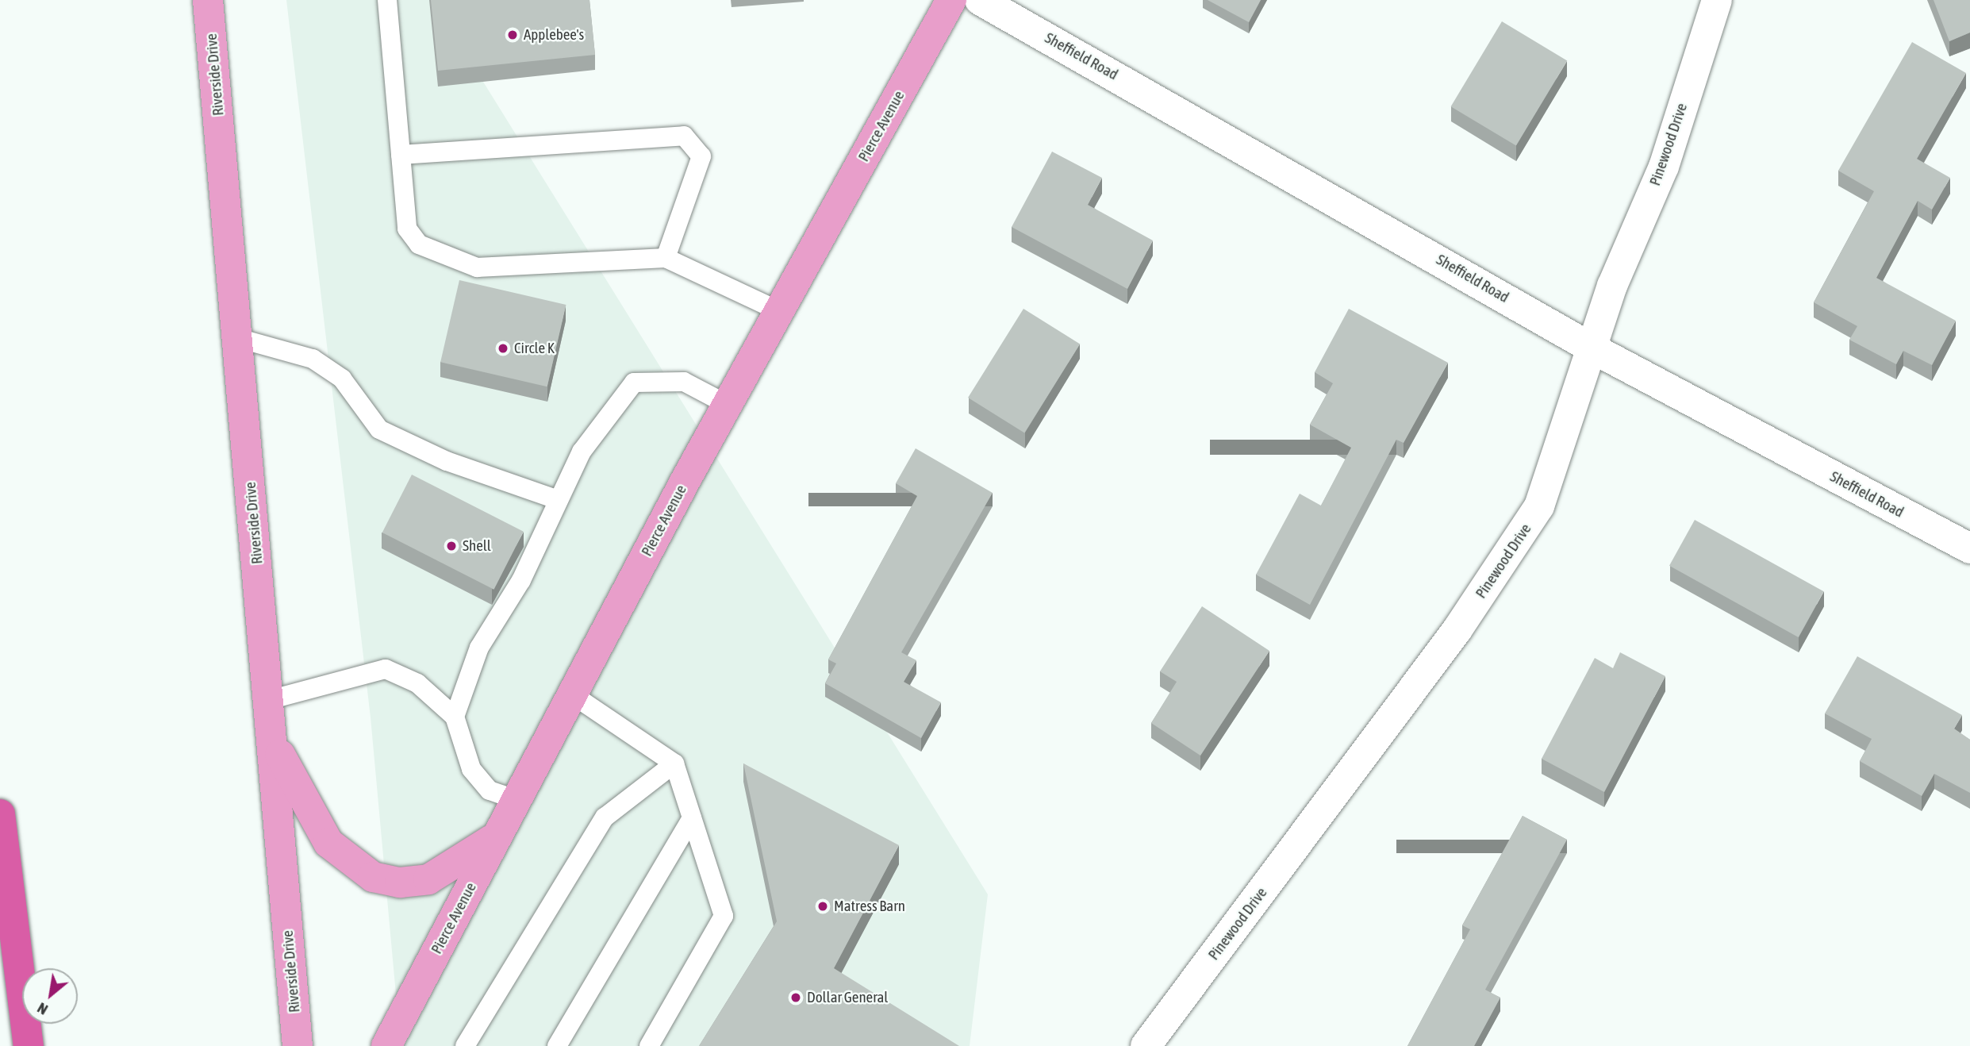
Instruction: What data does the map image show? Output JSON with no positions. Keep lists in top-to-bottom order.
{
  "streets": {
    "main road": ["Riverside Drive", "Pierce Avenue"],
    "street": ["Sheffield Road", "Pinewood Drive"]
  },
  "crossings": [
    ["Sheffield Road", "Pinewood Drive"]
  ],
  "places": [
    "Applebee's",
    "Circle K",
    "Shell",
    "Matress Barn",
    "Dollar General"
  ],
  "north": "bottom left"
}
